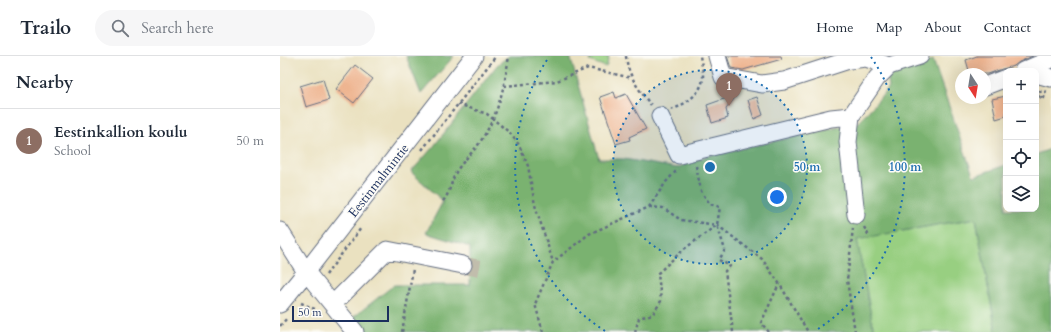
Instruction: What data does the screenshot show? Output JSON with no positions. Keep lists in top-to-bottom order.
{
  "streets": {
    "street": ["Eestinmalmintie"]
  },
  "scale_bar": "50 m",
  "north": "bottom",
  "page": {
    "header": "Trailo",
    "search": "Search here",
    "nav": [
      "Home",
      "Map",
      "About",
      "Contact"
    ],
    "heading": "Nearby",
    "map_buttons": ["+", "−"],
    "pins": "1",
    "list": [
      {
        "mark": "1",
        "name": "Eestinkallion koulu",
        "note": "School",
        "value": "50 m"
      }
    ],
    "scale": "50 m"
  },
  "rings": ["50 m", "100 m"]
}
